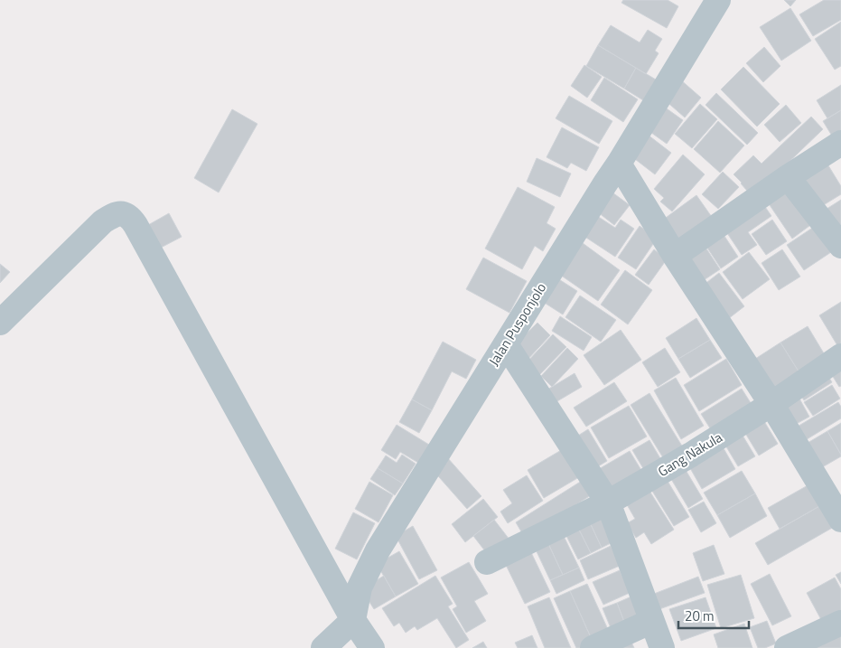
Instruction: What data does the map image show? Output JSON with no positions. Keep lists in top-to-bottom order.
{
  "streets": {
    "street": ["Jalan Pusponjolo", "Gang Nakula"]
  },
  "scale_bar": "20 m"
}
